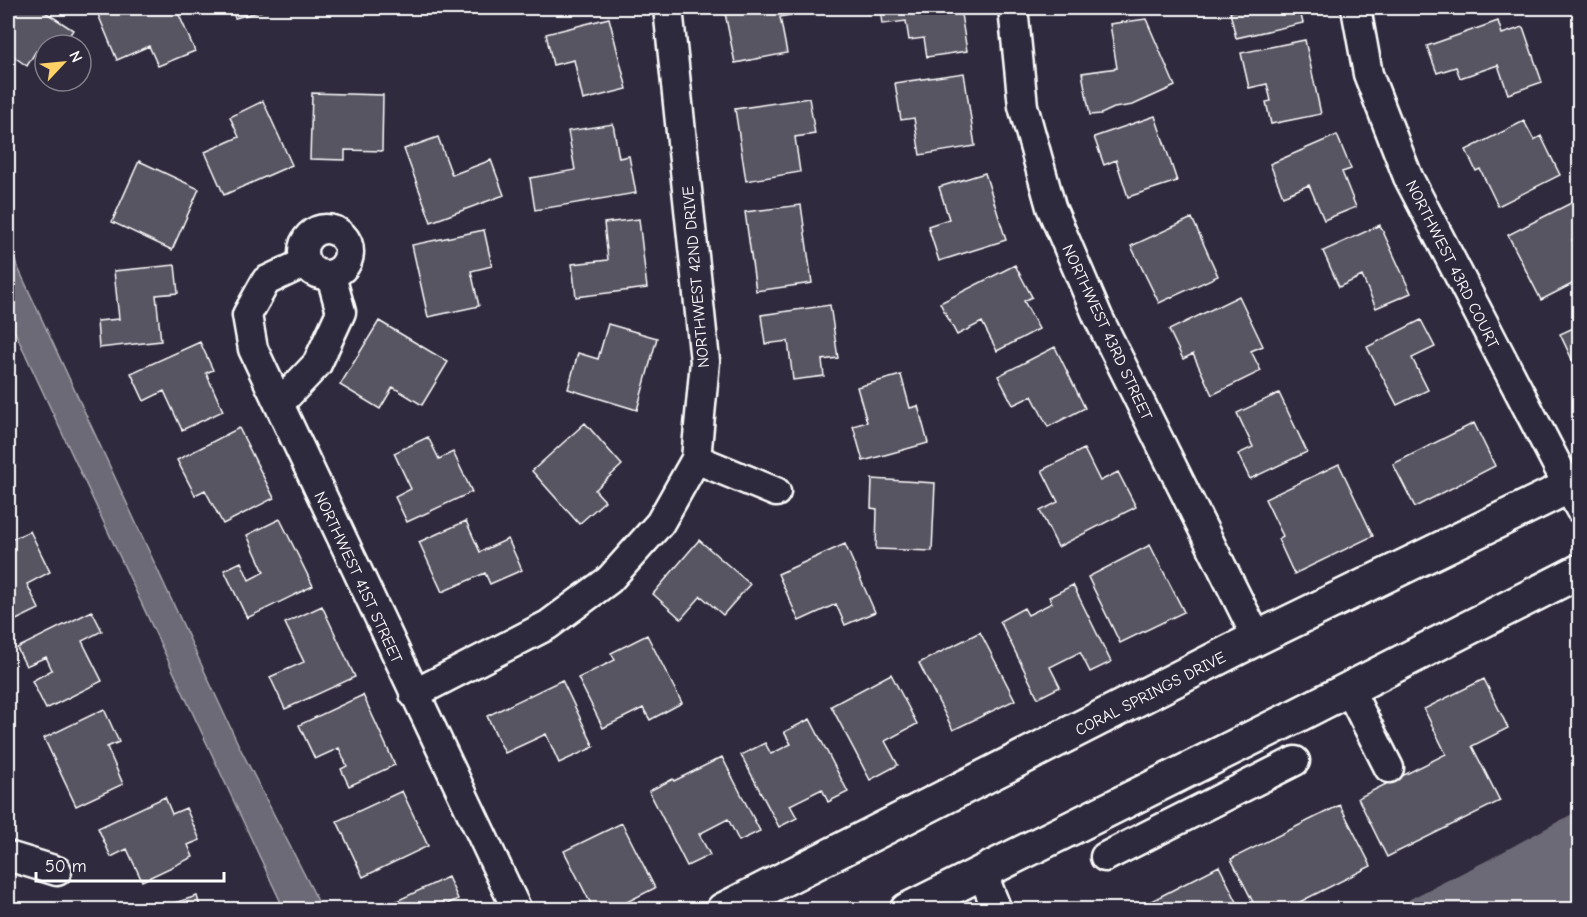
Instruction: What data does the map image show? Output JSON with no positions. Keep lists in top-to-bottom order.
{
  "streets": {
    "main road": ["CORAL SPRINGS DRIVE"],
    "street": [
      "NORTHWEST 43RD COURT",
      "NORTHWEST 42ND DRIVE",
      "NORTHWEST 43RD STREET",
      "NORTHWEST 41ST STREET"
    ]
  },
  "crossings": [
    ["NORTHWEST 43RD COURT", "CORAL SPRINGS DRIVE"],
    ["NORTHWEST 42ND DRIVE", "NORTHWEST 41ST STREET"],
    ["NORTHWEST 43RD STREET", "CORAL SPRINGS DRIVE"]
  ],
  "scale_bar": "50 m",
  "north": "top right"
}
